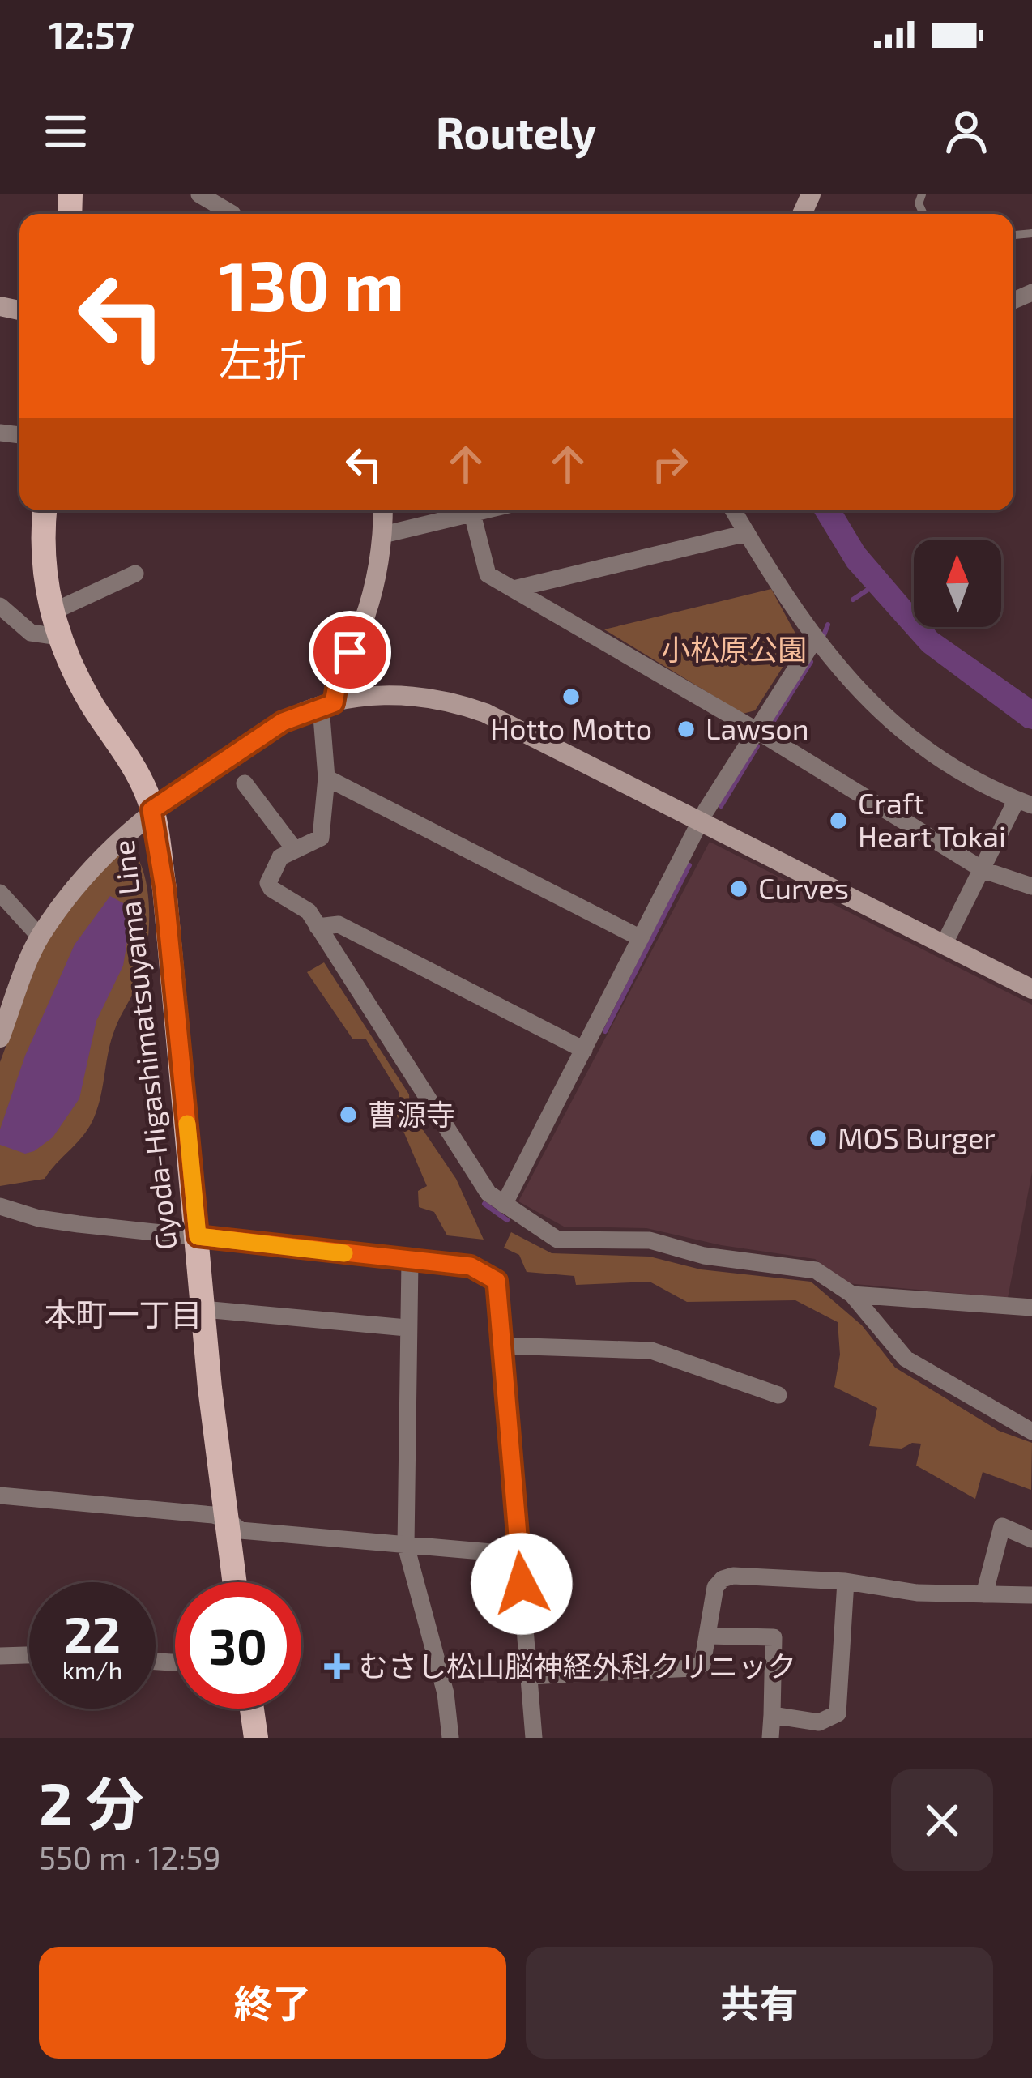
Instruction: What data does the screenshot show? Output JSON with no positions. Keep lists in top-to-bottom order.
{
  "streets": {
    "main road": ["Gyoda-Higashimatsuyama Line"]
  },
  "districts": ["本町一丁目"],
  "parks": ["小松原公園"],
  "places": {
    "other": [
      "Hotto Motto",
      "Lawson",
      "Craft Heart Tokai",
      "Curves",
      "曹源寺",
      "MOS Burger"
    ],
    "health": ["むさし松山脳神経外科クリニック"]
  },
  "north": "top",
  "page": {
    "status": "12:57",
    "header": "Routely",
    "turn": ["130 m", "左折"],
    "speed": "22 km/h",
    "limit": "30",
    "heading": ["2 分", "550 m · 12:59"],
    "buttons": ["終了", "共有"]
  }
}
